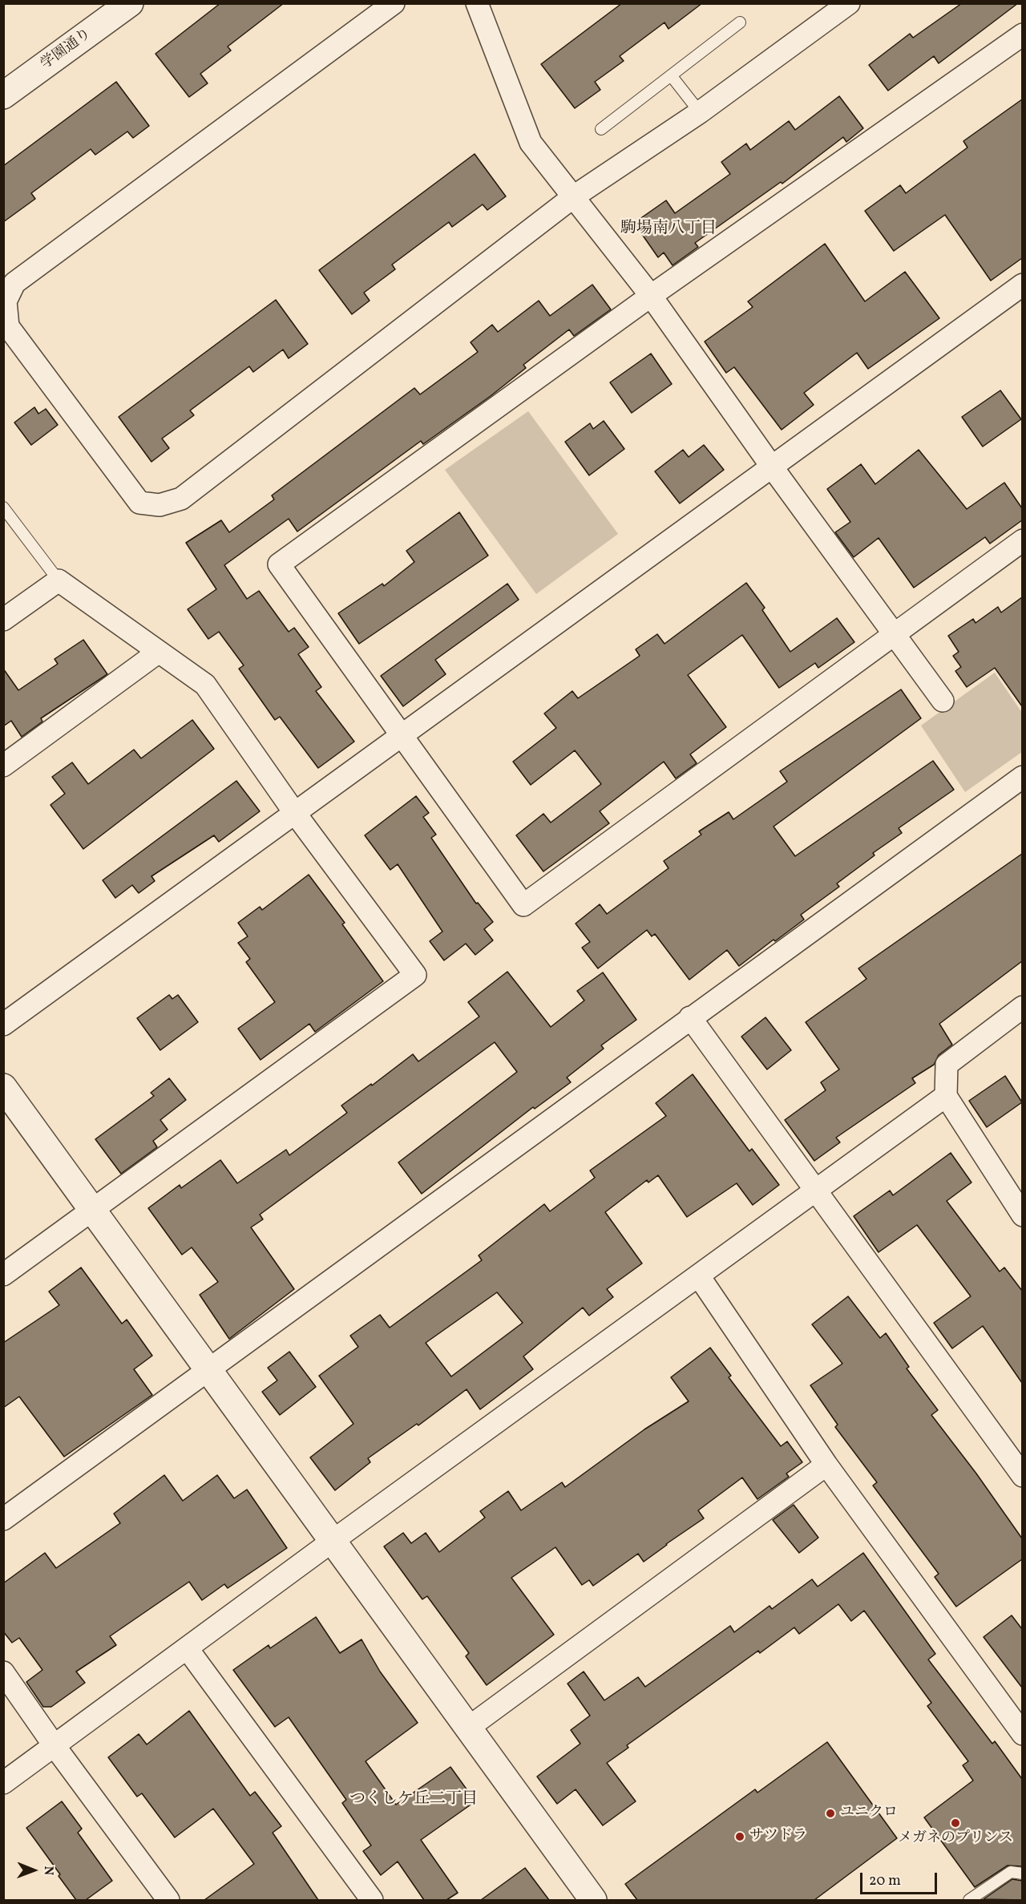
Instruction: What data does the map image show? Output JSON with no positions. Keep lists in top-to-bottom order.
{
  "streets": {
    "street": ["学園通り"]
  },
  "districts": ["駒場南八丁目", "つくしケ丘二丁目"],
  "places": ["ユニクロ", "メガネのプリンス", "サツドラ"],
  "scale_bar": "20 m",
  "north": "right"
}
